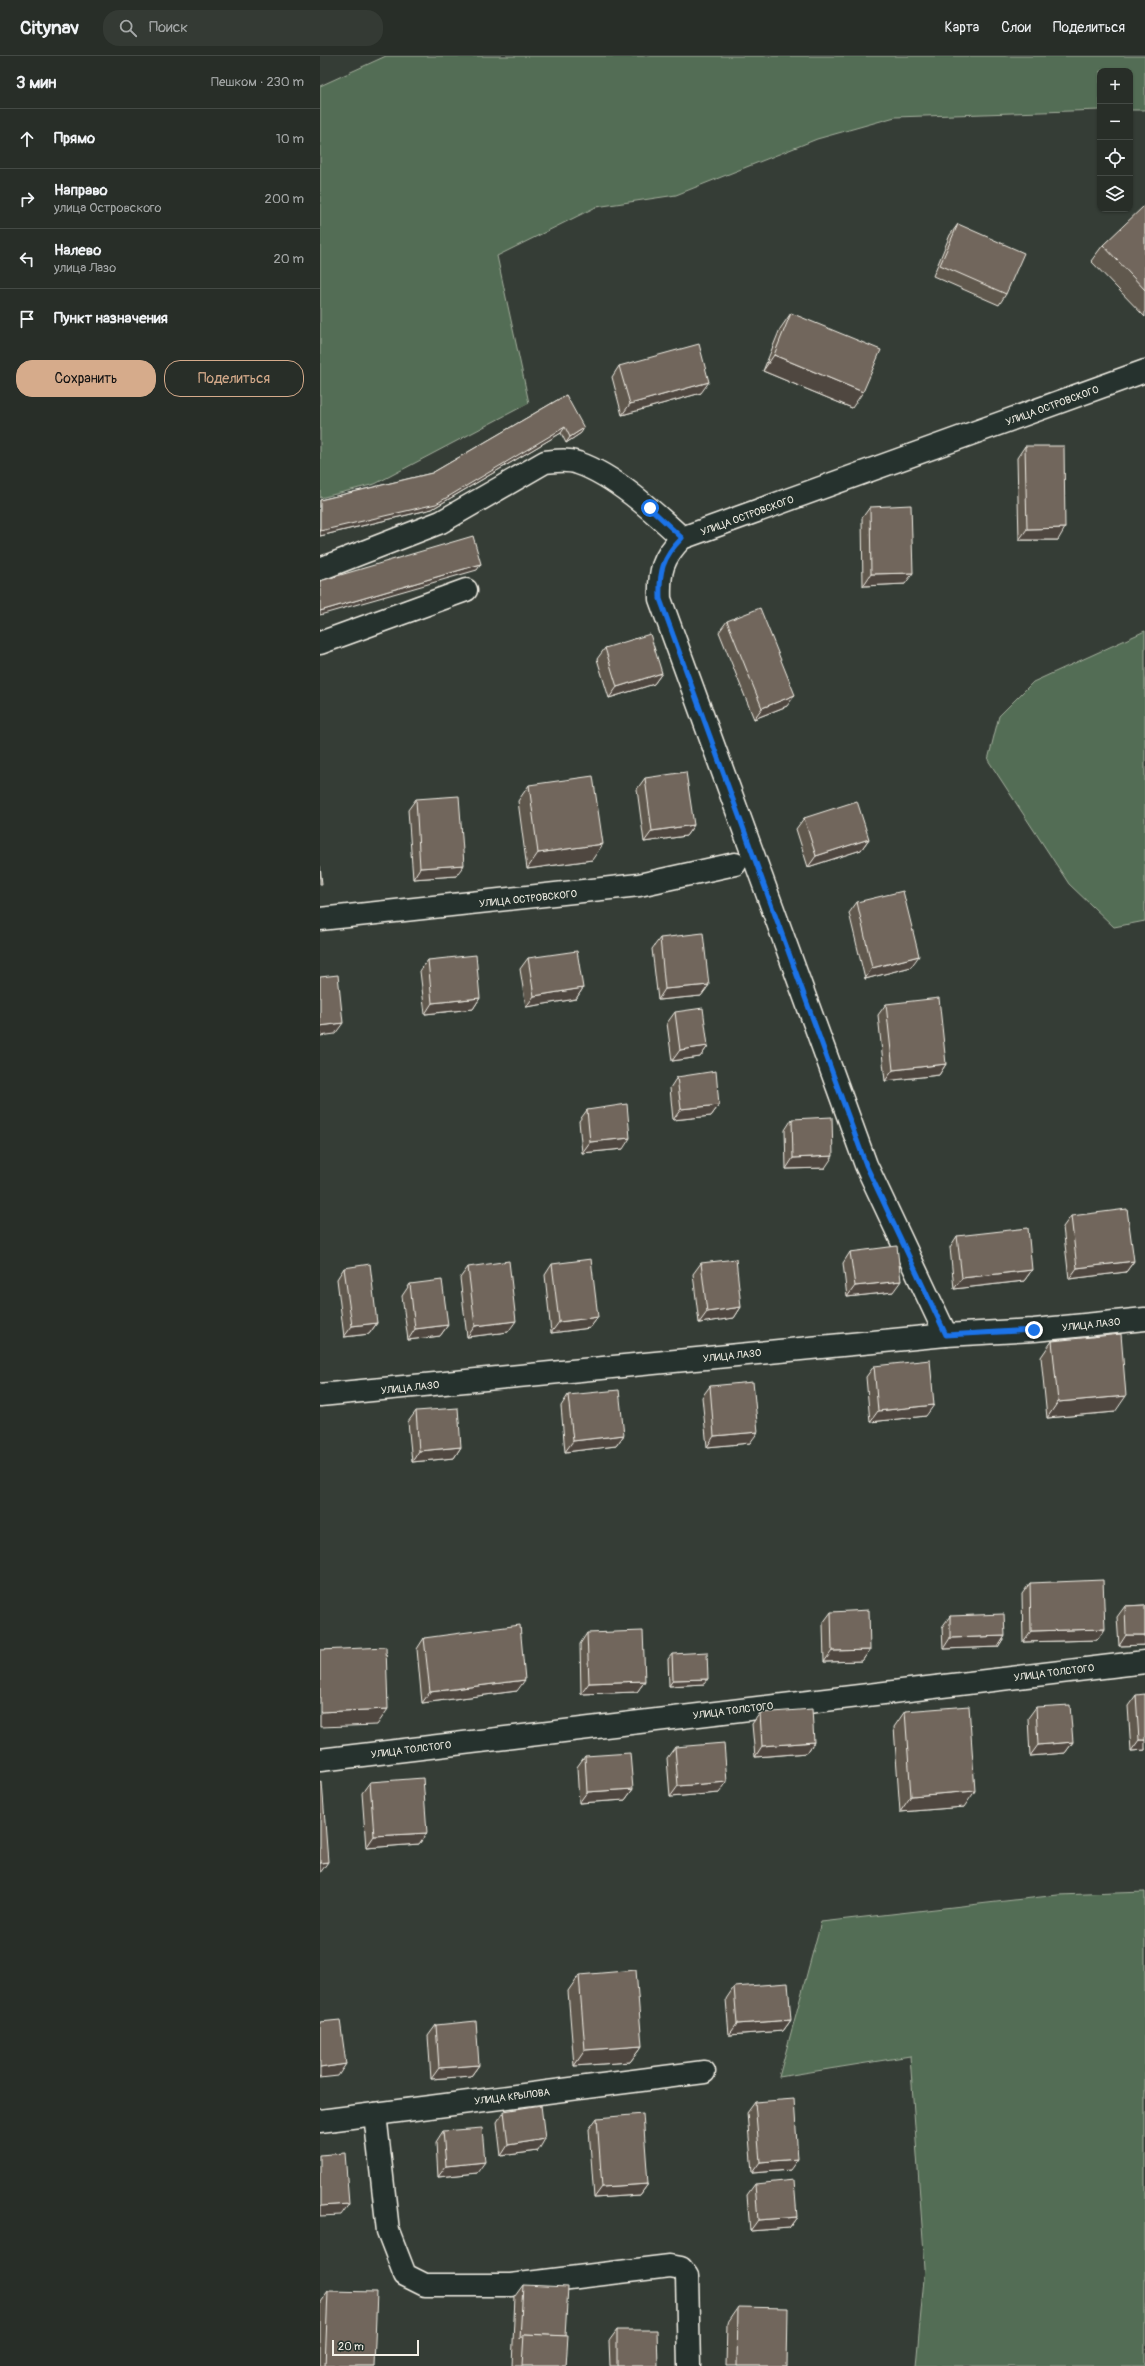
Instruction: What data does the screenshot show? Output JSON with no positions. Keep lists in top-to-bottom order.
{
  "streets": {
    "street": [
      "УЛИЦА ОСТРОВСКОГО",
      "УЛИЦА ЛАЗО",
      "УЛИЦА ТОЛСТОГО",
      "УЛИЦА КРЫЛОВА"
    ]
  },
  "crossings": [
    ["УЛИЦА ОСТРОВСКОГО", "УЛИЦА ЛАЗО"]
  ],
  "scale_bar": "20 m",
  "page": {
    "header": "Citynav",
    "search": "Поиск",
    "nav": ["Карта", "Слои", "Поделиться"],
    "heading": ["3 мин", "Пешком · 230 m"],
    "map_buttons": ["+", "−"],
    "list": [
      ["Прямо", "10 m"],
      ["Направо", "улица Островского", "200 m"],
      ["Налево", "улица Лазо", "20 m"],
      "Пункт назначения"
    ],
    "buttons": ["Сохранить", "Поделиться"],
    "scale": "20 m"
  }
}
